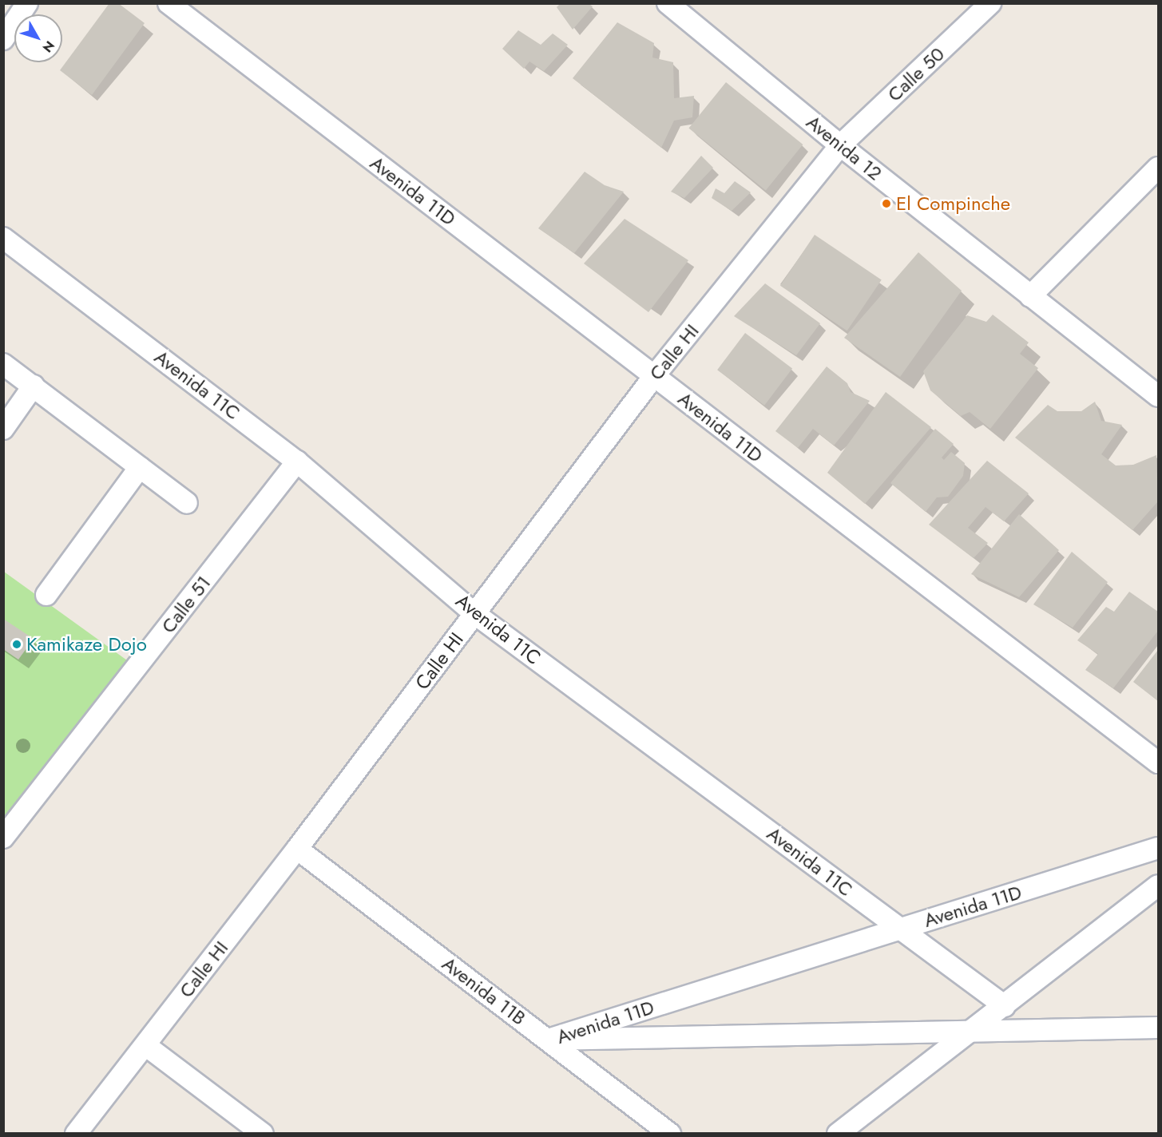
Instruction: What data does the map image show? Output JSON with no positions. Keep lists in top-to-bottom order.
{
  "streets": {
    "street": [
      "Calle 50",
      "Avenida 12",
      "Avenida 11D",
      "Calle HI",
      "Avenida 11C",
      "Calle 51",
      "Avenida 11B"
    ]
  },
  "crossings": [
    ["Calle 50", "Avenida 12"],
    ["Calle 50", "Calle HI"],
    ["Avenida 12", "Calle HI"],
    ["Avenida 11D", "Calle HI"],
    ["Avenida 11D", "Avenida 11B"],
    ["Calle HI", "Avenida 11C"],
    ["Calle HI", "Avenida 11B"],
    ["Avenida 11C", "Calle 51"]
  ],
  "places": ["El Compinche", "Kamikaze Dojo"],
  "north": "bottom right"
}
